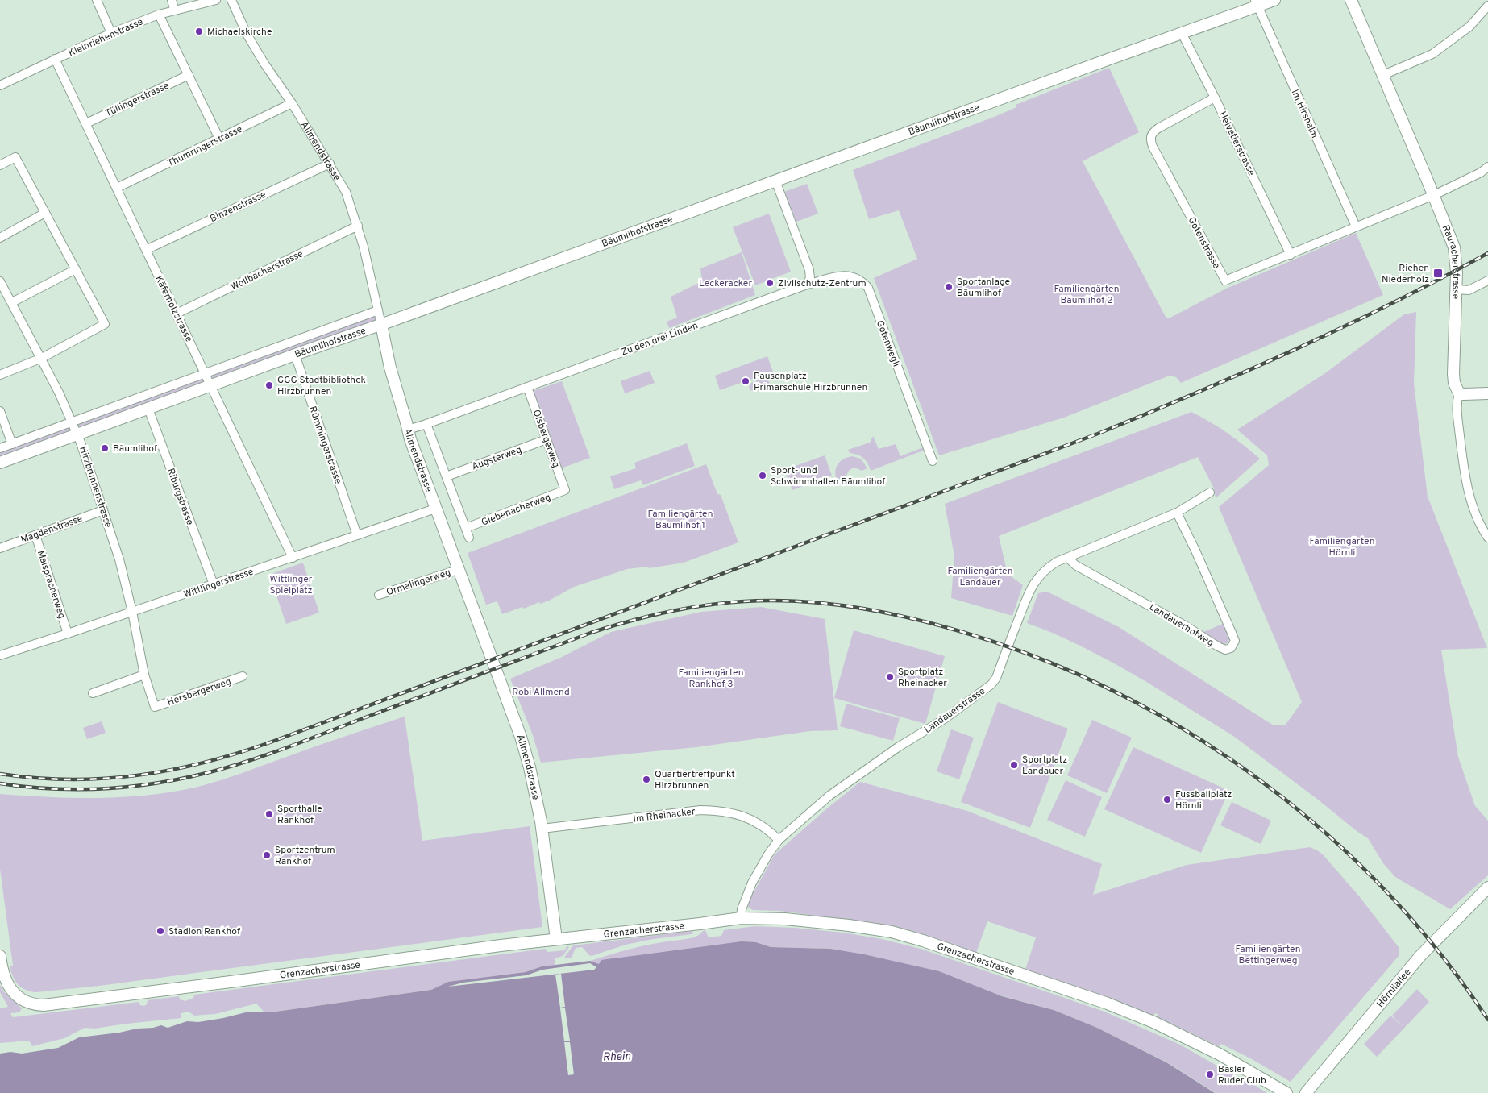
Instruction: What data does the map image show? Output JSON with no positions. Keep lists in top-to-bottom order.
{
  "streets": {
    "main road": [
      "Bäumlihofstrasse",
      "Allmendstrasse",
      "Rauracherstrasse",
      "Grenzacherstrasse",
      "Hörnliallee"
    ],
    "street": [
      "Kleinriehenstrasse",
      "Tüllingerstrasse",
      "Im Hirshalm",
      "Helvetierstrasse",
      "Thumringerstrasse",
      "Binzenstrasse",
      "Gotenstrasse",
      "Wollbacherstrasse",
      "Käferholzstrasse",
      "Zu den drei Linden",
      "Gotenwegli",
      "Olsbergerweg",
      "Rümmingerstrasse",
      "Augsterweg",
      "Hirzbrunnenstrasse",
      "Riburgstrasse",
      "Giebenacherweg",
      "Magdenstrasse",
      "Ormalingerweg",
      "Wittlingerstrasse",
      "Maispracherweg",
      "Landauerhofweg",
      "Hersbergerweg",
      "Landauerstrasse",
      "Im Rheinacker"
    ]
  },
  "crossings": [
    ["Kleinriehenstrasse", "Käferholzstrasse"],
    ["Tüllingerstrasse", "Käferholzstrasse"],
    ["Im Hirshalm", "Bäumlihofstrasse"],
    ["Im Hirshalm", "Gotenstrasse"],
    ["Bäumlihofstrasse", "Helvetierstrasse"],
    ["Bäumlihofstrasse", "Allmendstrasse"],
    ["Bäumlihofstrasse", "Käferholzstrasse"],
    ["Bäumlihofstrasse", "Rümmingerstrasse"],
    ["Bäumlihofstrasse", "Hirzbrunnenstrasse"],
    ["Bäumlihofstrasse", "Riburgstrasse"],
    ["Helvetierstrasse", "Gotenstrasse"],
    ["Thumringerstrasse", "Allmendstrasse"],
    ["Thumringerstrasse", "Käferholzstrasse"],
    ["Allmendstrasse", "Binzenstrasse"],
    ["Allmendstrasse", "Wollbacherstrasse"],
    ["Allmendstrasse", "Zu den drei Linden"],
    ["Allmendstrasse", "Augsterweg"],
    ["Allmendstrasse", "Giebenacherweg"],
    ["Allmendstrasse", "Ormalingerweg"],
    ["Allmendstrasse", "Wittlingerstrasse"],
    ["Allmendstrasse", "Im Rheinacker"],
    ["Allmendstrasse", "Grenzacherstrasse"],
    ["Binzenstrasse", "Käferholzstrasse"],
    ["Gotenstrasse", "Rauracherstrasse"],
    ["Wollbacherstrasse", "Käferholzstrasse"],
    ["Käferholzstrasse", "Wittlingerstrasse"],
    ["Zu den drei Linden", "Gotenwegli"],
    ["Zu den drei Linden", "Olsbergerweg"],
    ["Olsbergerweg", "Augsterweg"],
    ["Olsbergerweg", "Giebenacherweg"],
    ["Rümmingerstrasse", "Wittlingerstrasse"],
    ["Hirzbrunnenstrasse", "Magdenstrasse"],
    ["Hirzbrunnenstrasse", "Wittlingerstrasse"],
    ["Hirzbrunnenstrasse", "Hersbergerweg"],
    ["Riburgstrasse", "Wittlingerstrasse"],
    ["Magdenstrasse", "Maispracherweg"],
    ["Wittlingerstrasse", "Maispracherweg"],
    ["Landauerhofweg", "Landauerstrasse"],
    ["Landauerstrasse", "Im Rheinacker"],
    ["Landauerstrasse", "Grenzacherstrasse"]
  ],
  "water": ["Rhein"],
  "parks": [
    "Leckeracker",
    "Familiengärten Bäumlihof 2",
    "Familiengärten Bäumlihof 1",
    "Familiengärten Hörnli",
    "Familiengärten Landauer",
    "Wittlinger Spielplatz",
    "Familiengärten Rankhof 3",
    "Robi Allmend",
    "Familiengärten Bettingerweg"
  ],
  "places": {
    "other": [
      "Michaelskirche",
      "Zivilschutz-Zentrum",
      "Sportanlage Bäumlihof",
      "Pausenplatz Primarschule Hirzbrunnen",
      "GGG Stadtbibliothek Hirzbrunnen",
      "Bäumlihof",
      "Sport- und Schwimmhallen Bäumlihof",
      "Sportplatz Rheinacker",
      "Sportplatz Landauer",
      "Quartiertreffpunkt Hirzbrunnen",
      "Fussballplatz Hörnli",
      "Sporthalle Rankhof",
      "Sportzentrum Rankhof",
      "Stadion Rankhof",
      "Basler Ruder Club"
    ],
    "transit": ["Riehen Niederholz"]
  }
}
